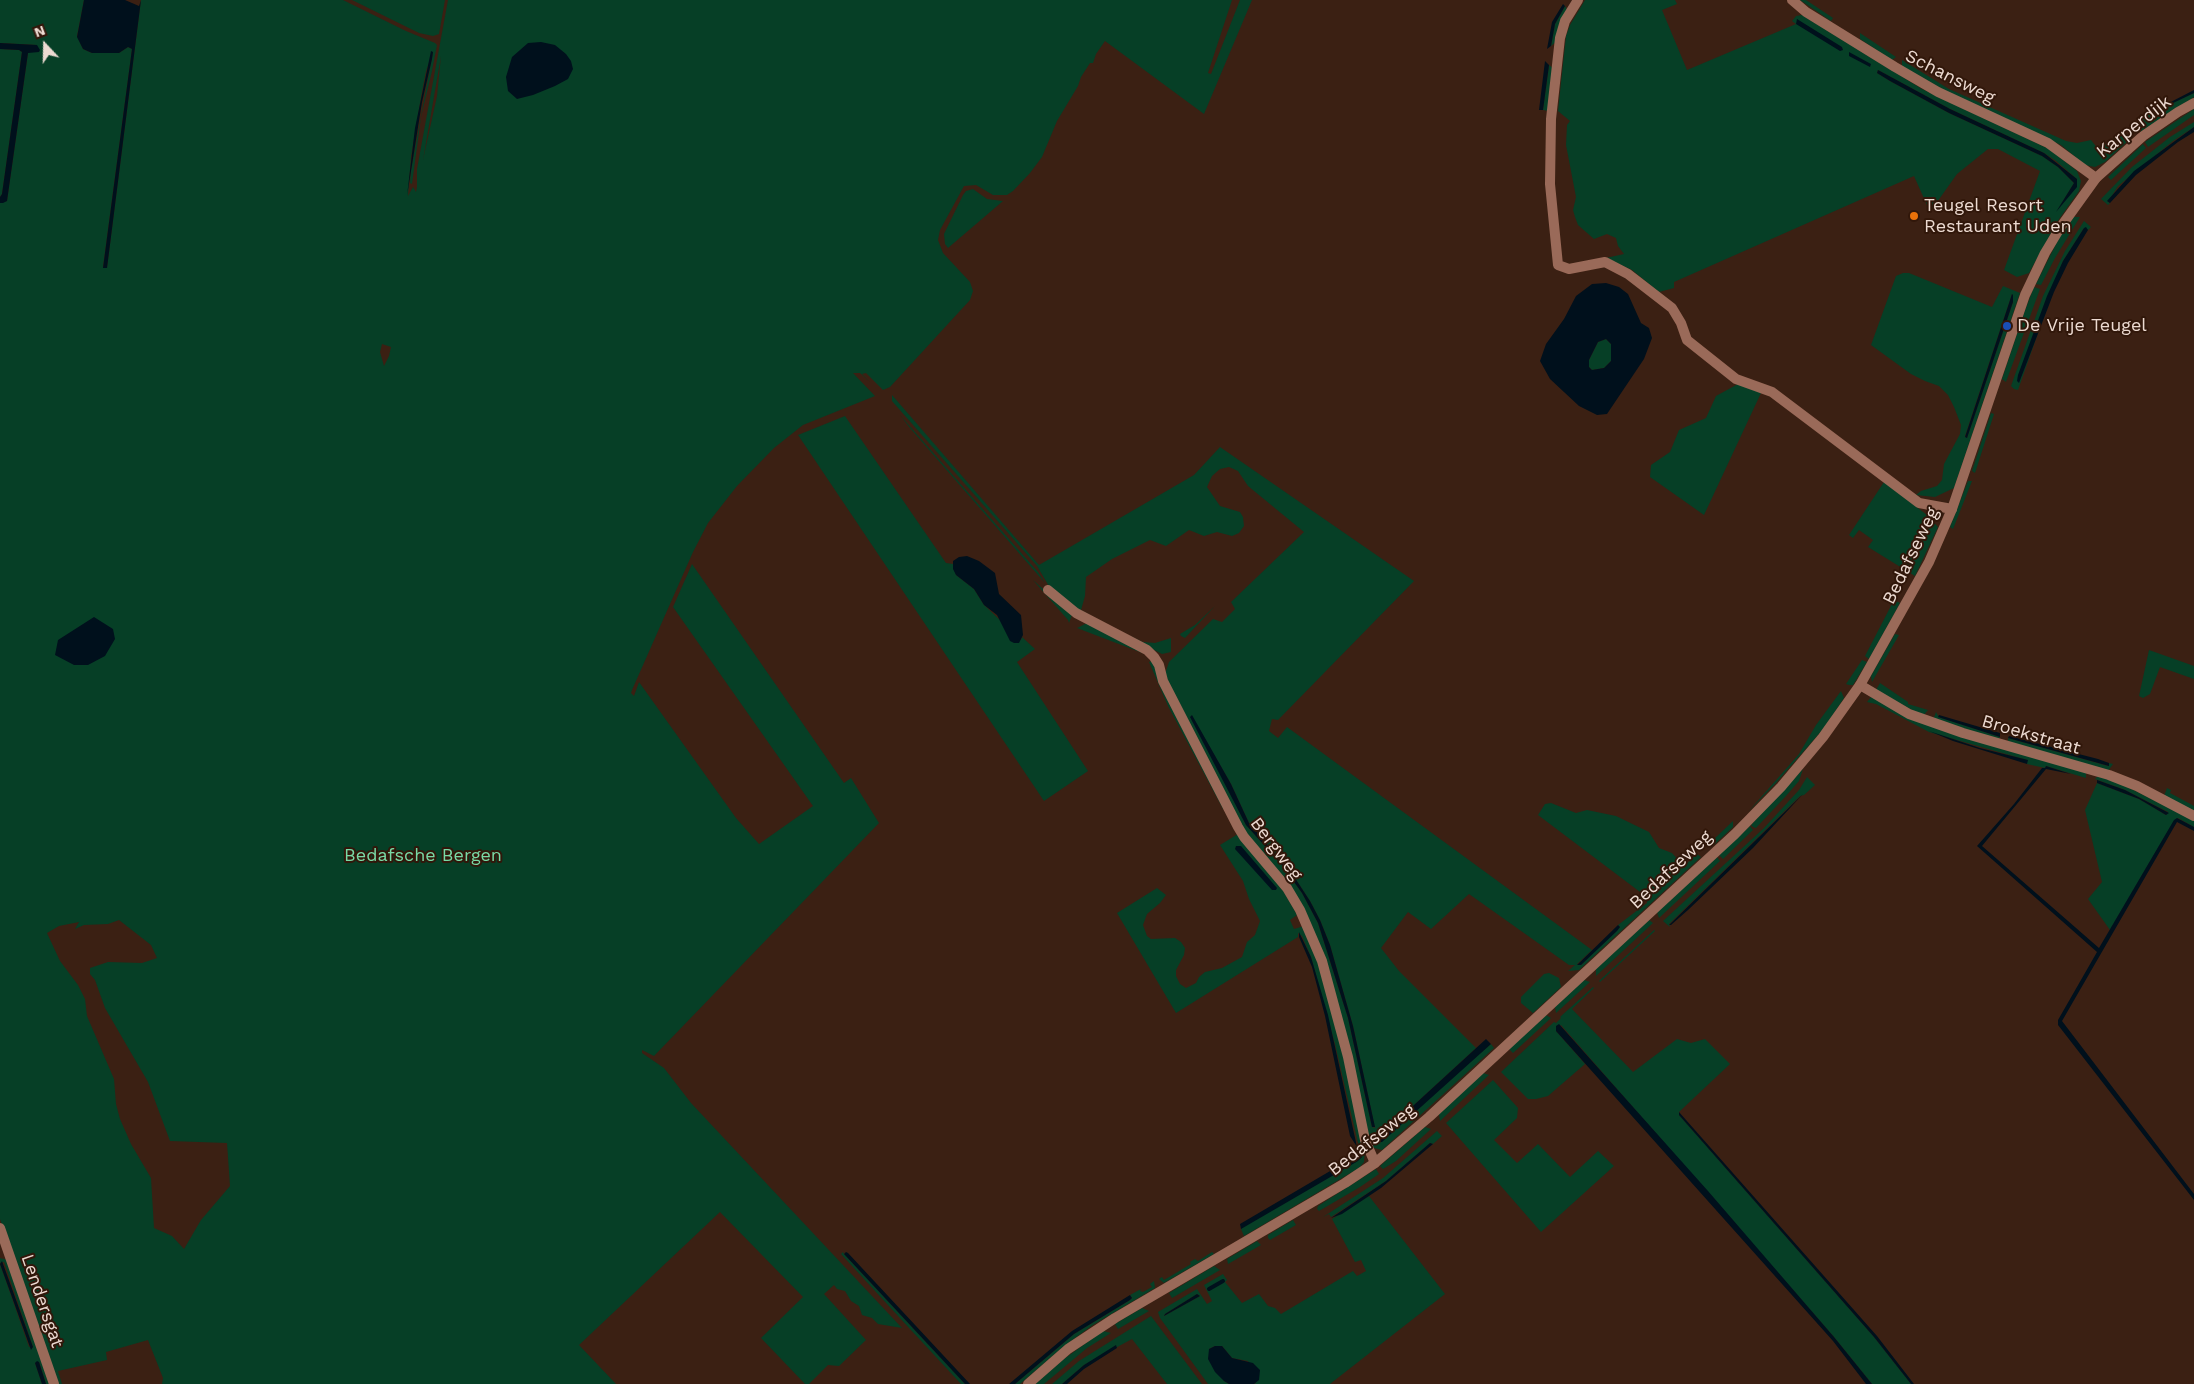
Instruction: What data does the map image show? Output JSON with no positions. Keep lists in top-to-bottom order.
{
  "streets": {
    "street": [
      "Schansweg",
      "Karperdijk",
      "Bedafseweg",
      "Broekstraat",
      "Bergweg",
      "Lendersgat"
    ]
  },
  "crossings": [
    ["Schansweg", "Karperdijk"],
    ["Schansweg", "Bedafseweg"],
    ["Karperdijk", "Bedafseweg"],
    ["Bedafseweg", "Broekstraat"],
    ["Bedafseweg", "Bergweg"]
  ],
  "parks": ["Bedafsche Bergen"],
  "places": ["Teugel Resort Restaurant Uden", "De Vrije Teugel"],
  "north": "top"
}
